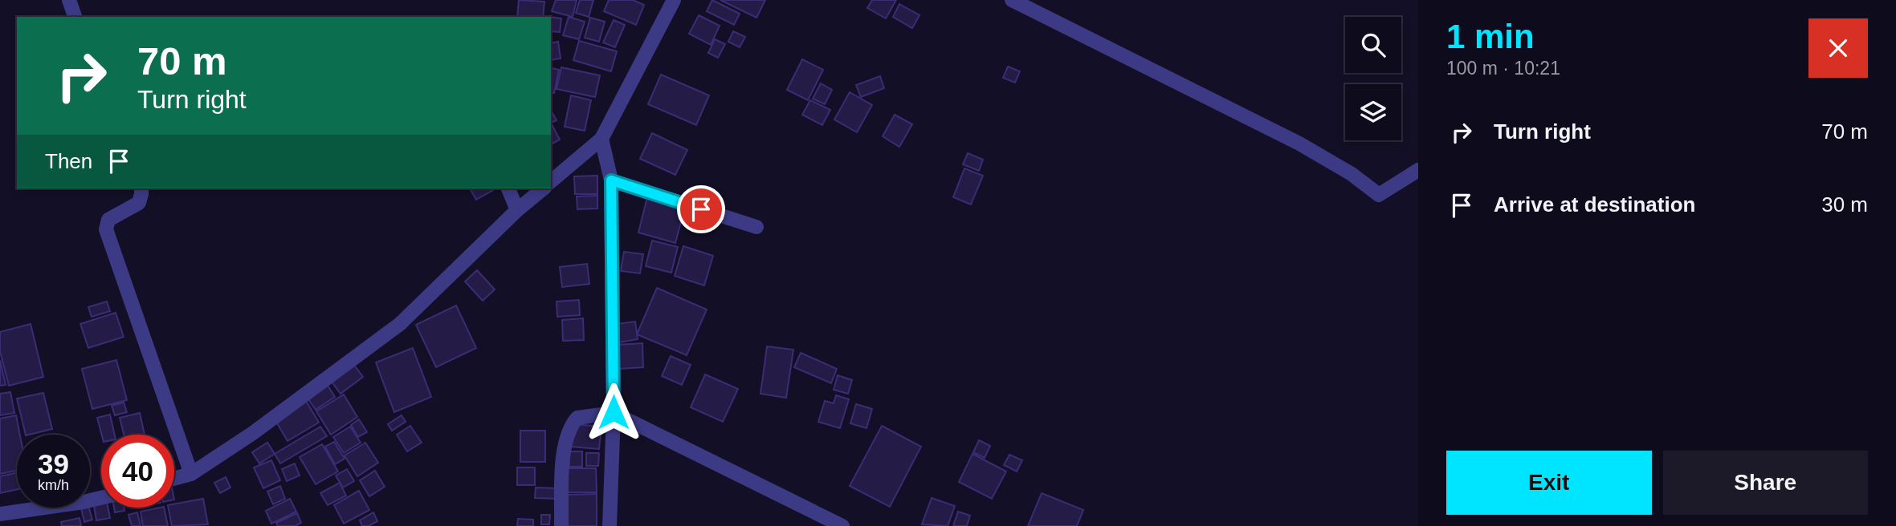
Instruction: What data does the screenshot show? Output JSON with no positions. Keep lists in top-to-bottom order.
{
  "page": {
    "heading": ["1 min", "100 m · 10:21"],
    "turn": ["70 m", "Turn right"],
    "list": [
      {
        "name": "Turn right",
        "value": "70 m"
      },
      {
        "name": "Arrive at destination",
        "value": "30 m"
      }
    ],
    "then": "Then",
    "speed": "39 km/h",
    "limit": "40",
    "buttons": ["Exit", "Share"]
  }
}
